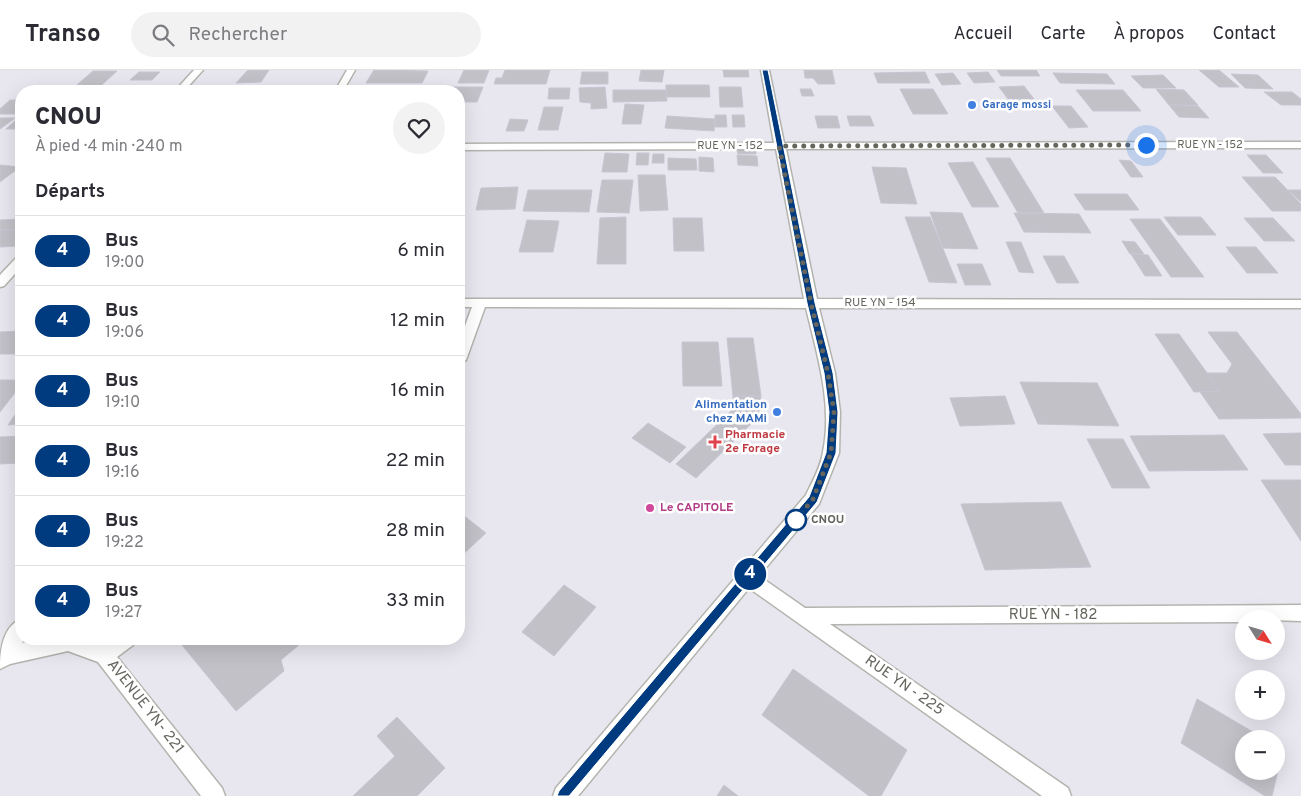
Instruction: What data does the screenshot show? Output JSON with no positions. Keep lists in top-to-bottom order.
{
  "streets": {
    "street": [
      "RUE YN - 152",
      "RUE YN - 154",
      "RUE YN - 182",
      "RUE YN - 225",
      "AVENUE YN- 221"
    ]
  },
  "crossings": [
    ["RUE YN - 182", "RUE YN - 225"]
  ],
  "places": {
    "other": [
      "Garage mossi",
      "Alimentation chez MAMi",
      "Le CAPITOLE",
      "CNOU"
    ],
    "health": ["Pharmacie 2e Forage"]
  },
  "lines": ["bus line 4"],
  "north": "bottom right",
  "page": {
    "header": "Transo",
    "search": "Rechercher",
    "nav": [
      "Accueil",
      "Carte",
      "À propos",
      "Contact"
    ],
    "on_map": "4",
    "heading": [
      ["CNOU", "À pied · 4 min · 240 m"],
      "Départs"
    ],
    "list": [
      {
        "mark": "4",
        "name": "Bus",
        "note": "19:00",
        "value": "6 min"
      },
      {
        "mark": "4",
        "name": "Bus",
        "note": "19:06",
        "value": "12 min"
      },
      {
        "mark": "4",
        "name": "Bus",
        "note": "19:10",
        "value": "16 min"
      },
      {
        "mark": "4",
        "name": "Bus",
        "note": "19:16",
        "value": "22 min"
      },
      {
        "mark": "4",
        "name": "Bus",
        "note": "19:22",
        "value": "28 min"
      },
      {
        "mark": "4",
        "name": "Bus",
        "note": "19:27",
        "value": "33 min"
      }
    ],
    "map_buttons": ["+", "−"]
  }
}
